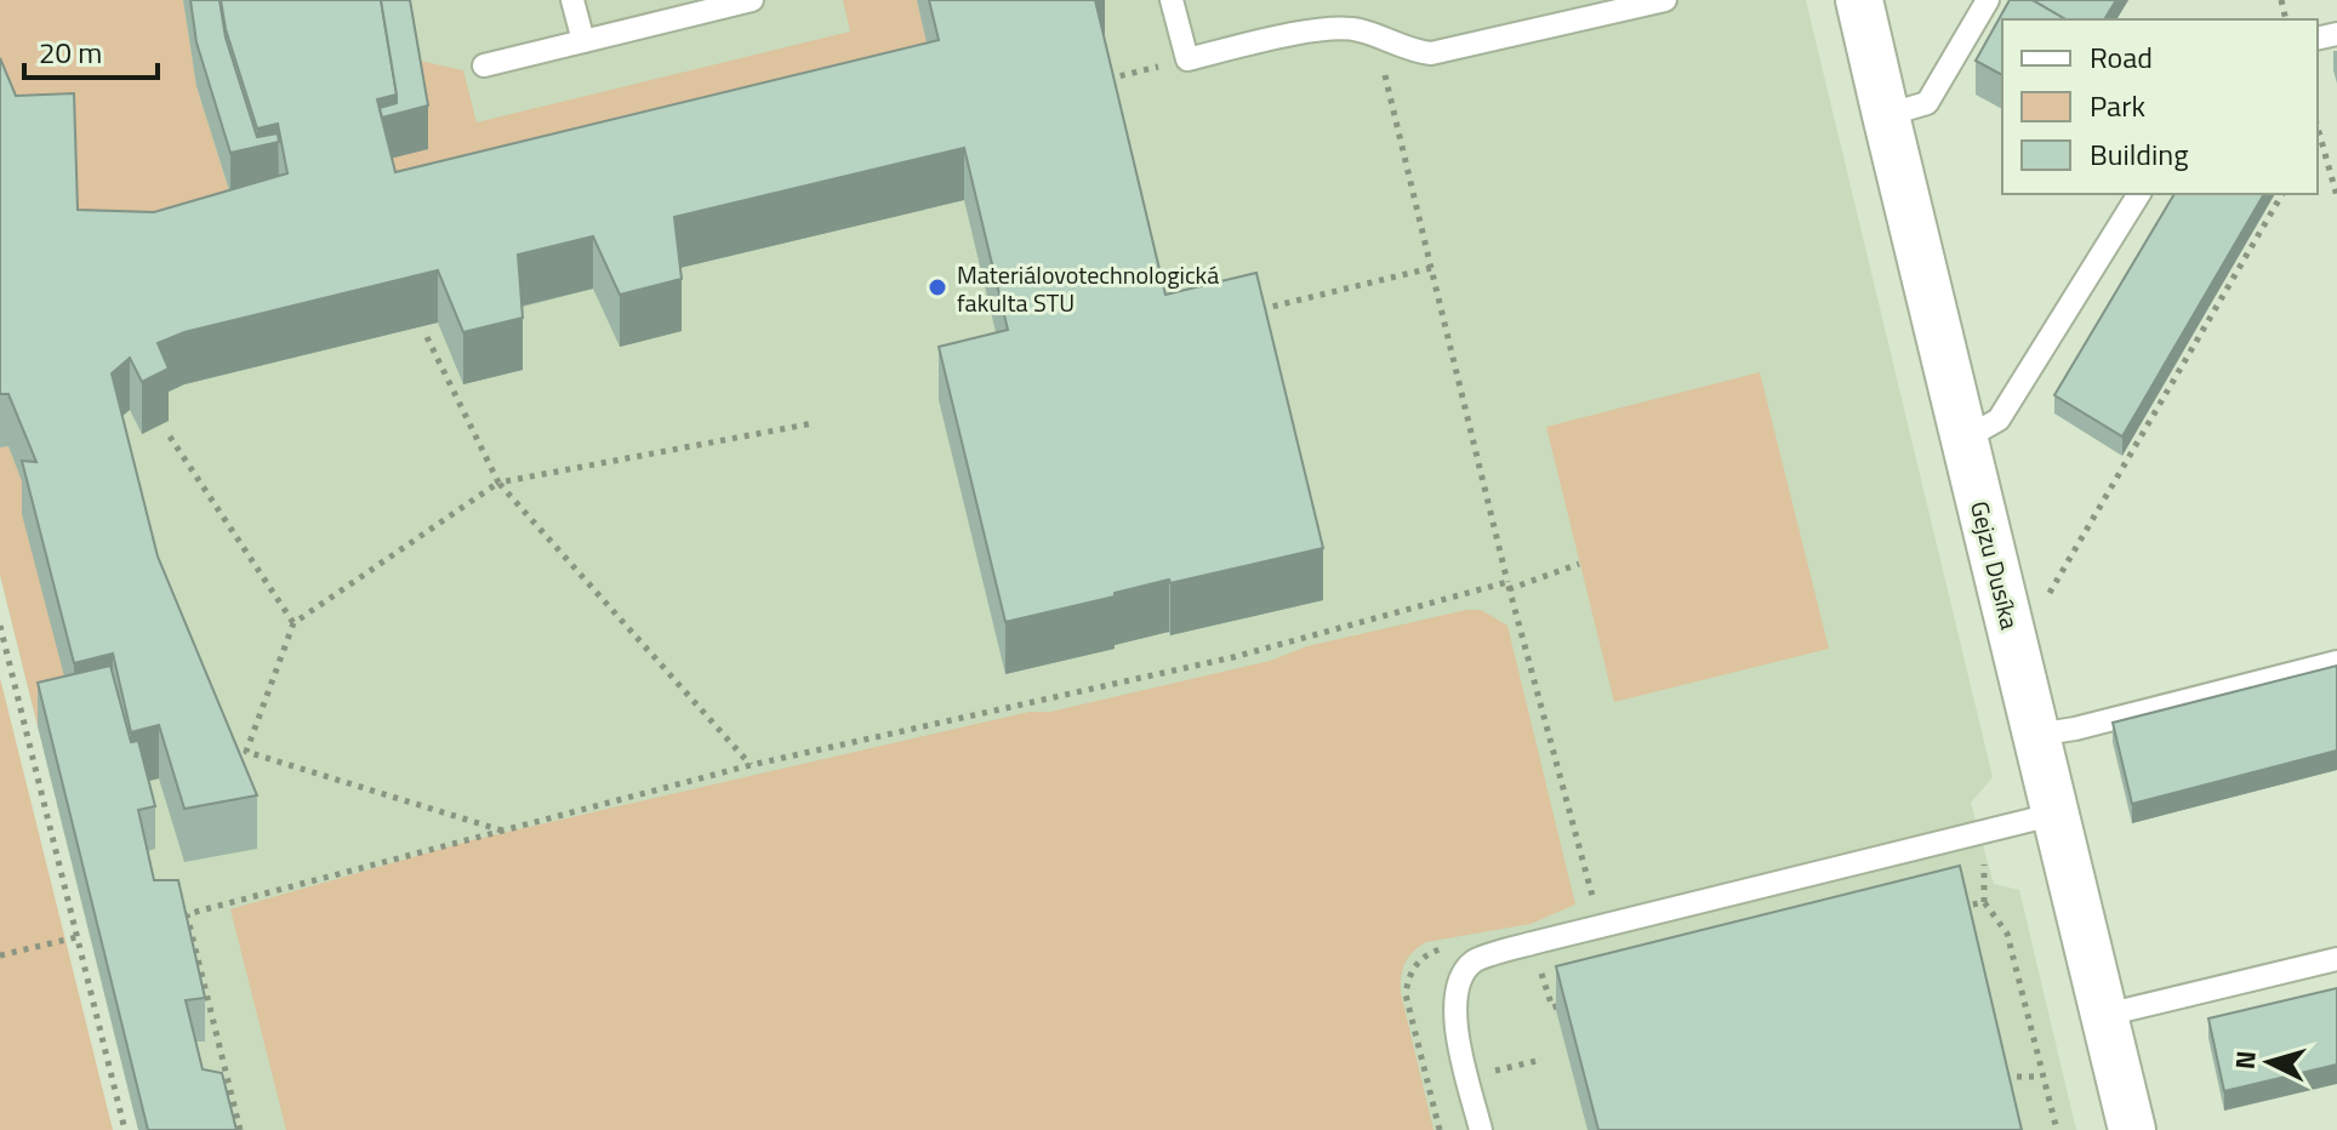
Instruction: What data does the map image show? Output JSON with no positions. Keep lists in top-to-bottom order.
{
  "streets": {
    "street": ["Gejzu Dusíka"]
  },
  "places": ["Materiálovotechnologická fakulta STU"],
  "legend": ["Road", "Park", "Building"],
  "scale_bar": "20 m",
  "north": "left"
}
